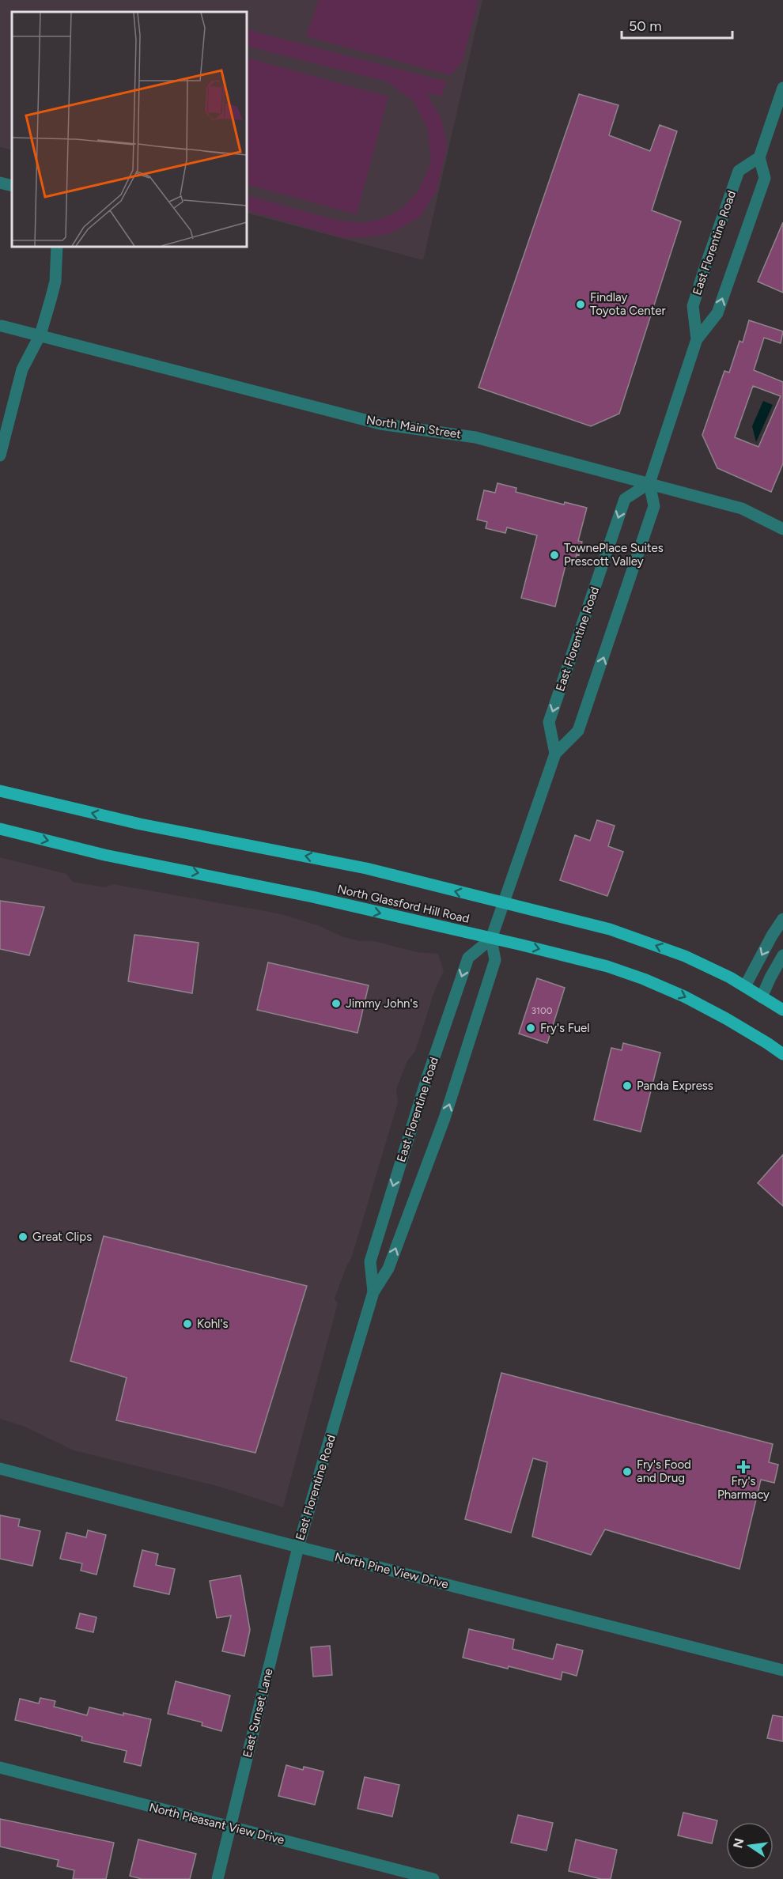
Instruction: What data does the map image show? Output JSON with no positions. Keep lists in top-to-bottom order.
{
  "streets": {
    "main road": ["North Glassford Hill Road"],
    "street": [
      "East Florentine Road",
      "North Main Street",
      "North Pine View Drive",
      "East Sunset Lane",
      "North Pleasant View Drive"
    ]
  },
  "crossings": [
    ["East Florentine Road", "North Main Street"],
    ["East Florentine Road", "North Glassford Hill Road"],
    ["East Florentine Road", "North Pine View Drive"],
    ["East Florentine Road", "East Sunset Lane"],
    ["North Pine View Drive", "East Sunset Lane"],
    ["East Sunset Lane", "North Pleasant View Drive"]
  ],
  "places": {
    "other": [
      "Findlay Toyota Center",
      "TownePlace Suites Prescott Valley",
      "Jimmy John's",
      "Fry's Fuel",
      "Panda Express",
      "Great Clips",
      "Kohl's",
      "Fry's Food and Drug"
    ],
    "health": ["Fry's Pharmacy"]
  },
  "house_numbers": ["3100"],
  "scale_bar": "50 m",
  "north": "left"
}
